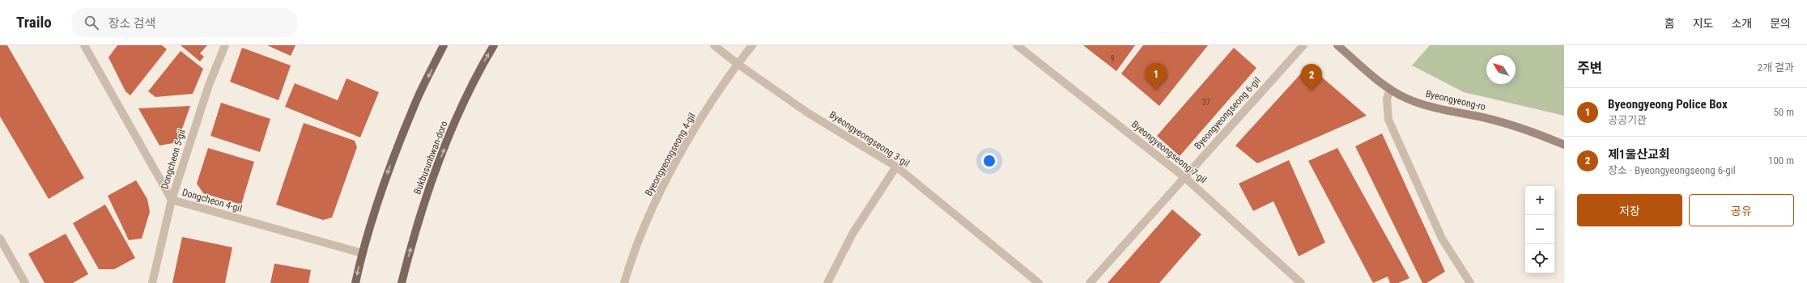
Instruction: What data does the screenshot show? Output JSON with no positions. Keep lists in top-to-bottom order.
{
  "streets": {
    "main road": ["Bukbusunhwan-doro"],
    "street": [
      "Byeongyeong-ro",
      "Byeongyeongseong 6-gil",
      "Byeongyeongseong 3-gil",
      "Byeongyeongseong 7-gil",
      "Byeongyeongseong 4-gil",
      "Dongcheon 5-gil",
      "Dongcheon 4-gil"
    ]
  },
  "crossings": [
    ["Byeongyeongseong 6-gil", "Byeongyeongseong 7-gil"],
    ["Byeongyeongseong 3-gil", "Byeongyeongseong 4-gil"],
    ["Dongcheon 5-gil", "Dongcheon 4-gil"]
  ],
  "house_numbers": ["9", "37"],
  "north": "top left",
  "page": {
    "header": "Trailo",
    "search": "장소 검색",
    "nav": [
      "홈",
      "지도",
      "소개",
      "문의"
    ],
    "heading": ["주변", "2개 결과"],
    "pins": ["1", "2"],
    "list": [
      {
        "mark": "1",
        "name": "Byeongyeong Police Box",
        "note": "공공기관",
        "value": "50 m"
      },
      {
        "mark": "2",
        "name": "제1울산교회",
        "note": "장소 · Byeongyeongseong 6-gil",
        "value": "100 m"
      }
    ],
    "buttons": ["저장", "공유"],
    "map_buttons": ["+", "−"]
  }
}
